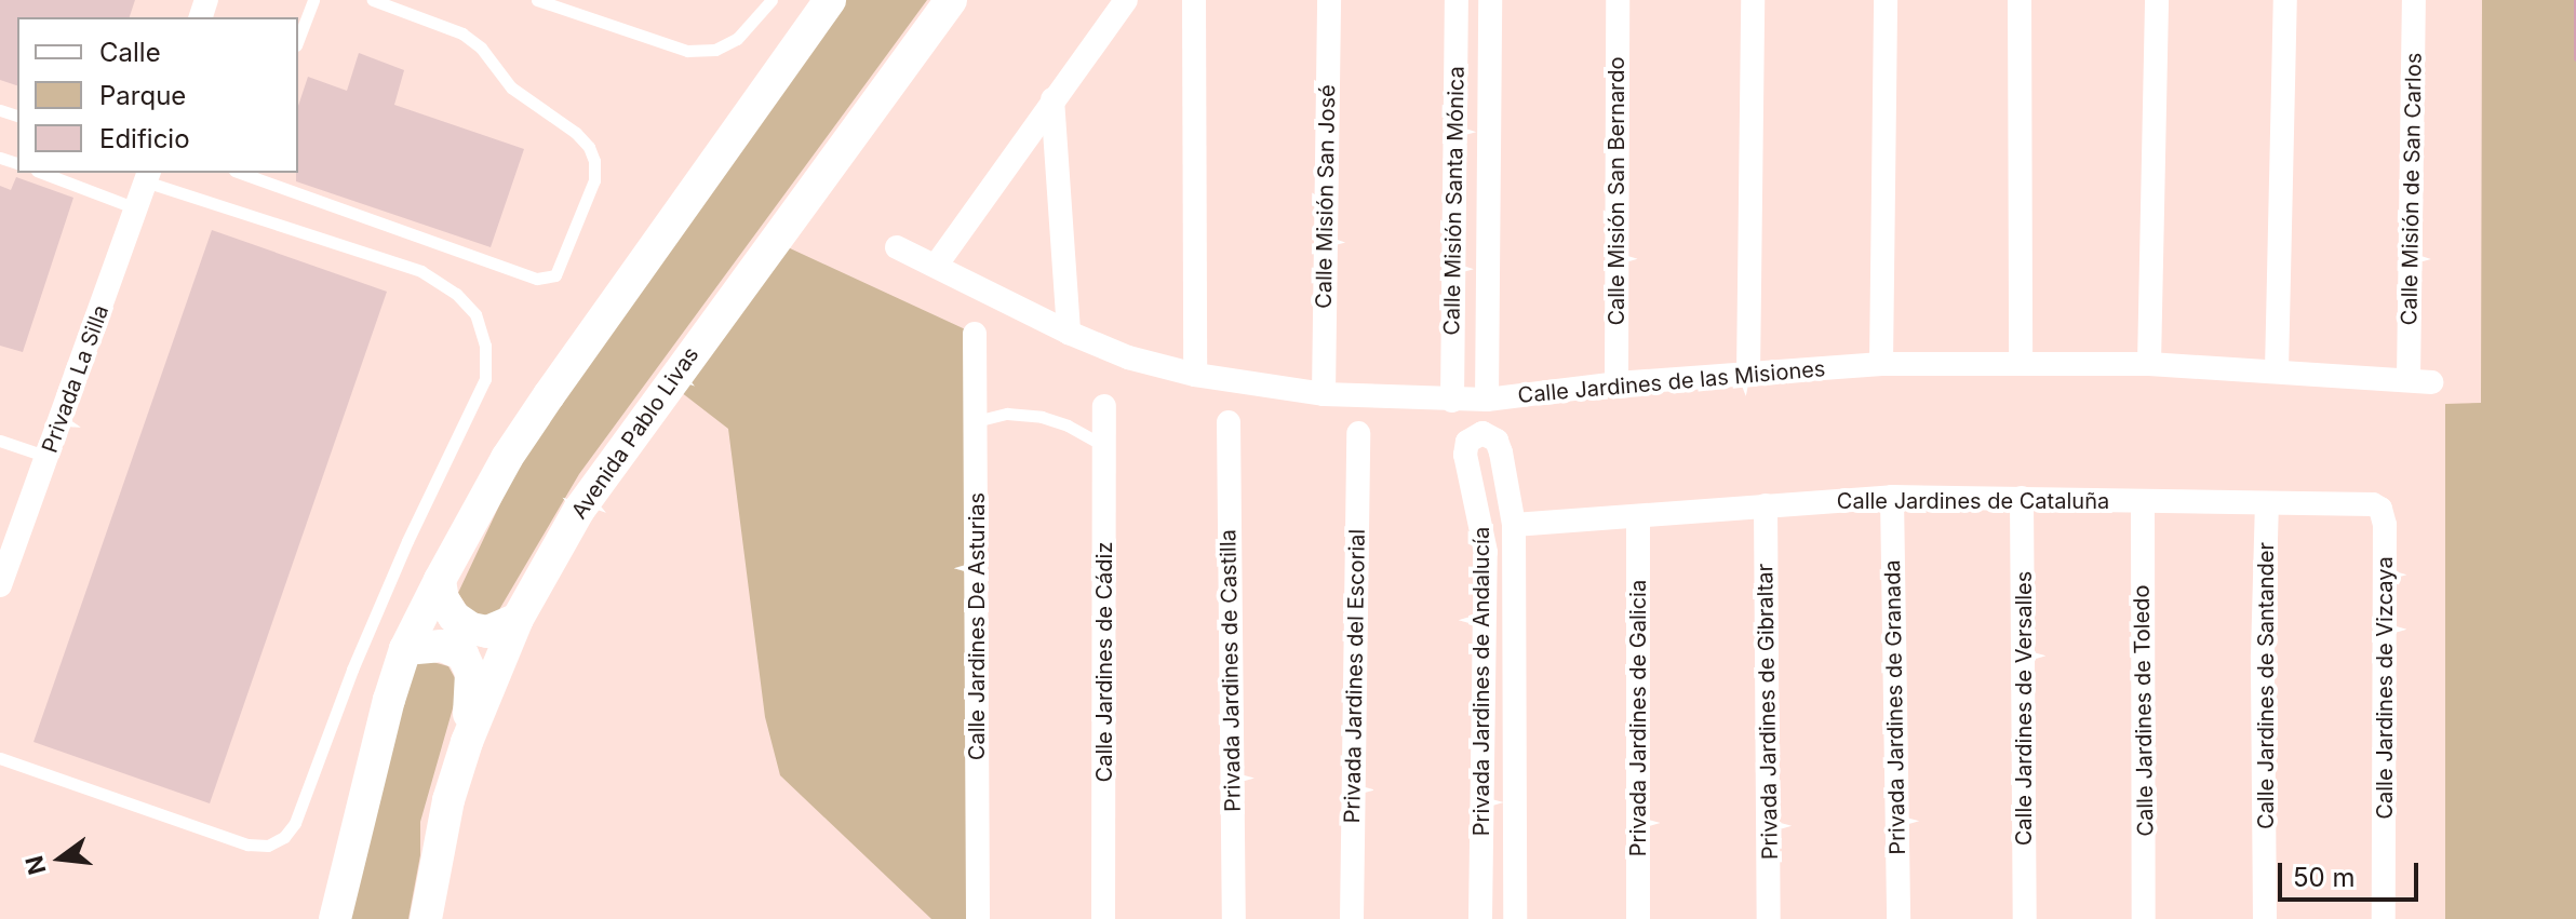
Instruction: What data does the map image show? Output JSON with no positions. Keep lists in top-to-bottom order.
{
  "streets": {
    "main road": ["Avenida Pablo Livas"],
    "street": [
      "Calle Misión de San Carlos",
      "Calle Misión San Bernardo",
      "Calle Misión San José",
      "Calle Misión Santa Mónica",
      "Privada La Silla",
      "Calle Jardines de las Misiones",
      "Calle Jardines de Cataluña",
      "Calle Jardines De Asturias",
      "Calle Jardines de Cádiz",
      "Privada Jardines de Castilla",
      "Privada Jardines del Escorial",
      "Privada Jardines de Andalucía",
      "Calle Jardines de Santander",
      "Calle Jardines de Vizcaya",
      "Privada Jardines de Granada",
      "Calle Jardines de Versalles",
      "Calle Jardines de Toledo",
      "Privada Jardines de Gibraltar",
      "Privada Jardines de Galicia"
    ]
  },
  "crossings": [
    ["Calle Misión de San Carlos", "Calle Jardines de las Misiones"],
    ["Calle Misión San Bernardo", "Calle Jardines de las Misiones"],
    ["Calle Misión San José", "Calle Jardines de las Misiones"],
    ["Calle Misión Santa Mónica", "Calle Jardines de las Misiones"],
    ["Calle Jardines de Cataluña", "Privada Jardines de Andalucía"],
    ["Calle Jardines de Cataluña", "Calle Jardines de Santander"],
    ["Calle Jardines de Cataluña", "Calle Jardines de Vizcaya"],
    ["Calle Jardines de Cataluña", "Privada Jardines de Granada"],
    ["Calle Jardines de Cataluña", "Calle Jardines de Versalles"],
    ["Calle Jardines de Cataluña", "Calle Jardines de Toledo"],
    ["Calle Jardines de Cataluña", "Privada Jardines de Gibraltar"],
    ["Calle Jardines de Cataluña", "Privada Jardines de Galicia"]
  ],
  "legend": ["Calle", "Parque", "Edificio"],
  "scale_bar": "50 m",
  "north": "left"
}
